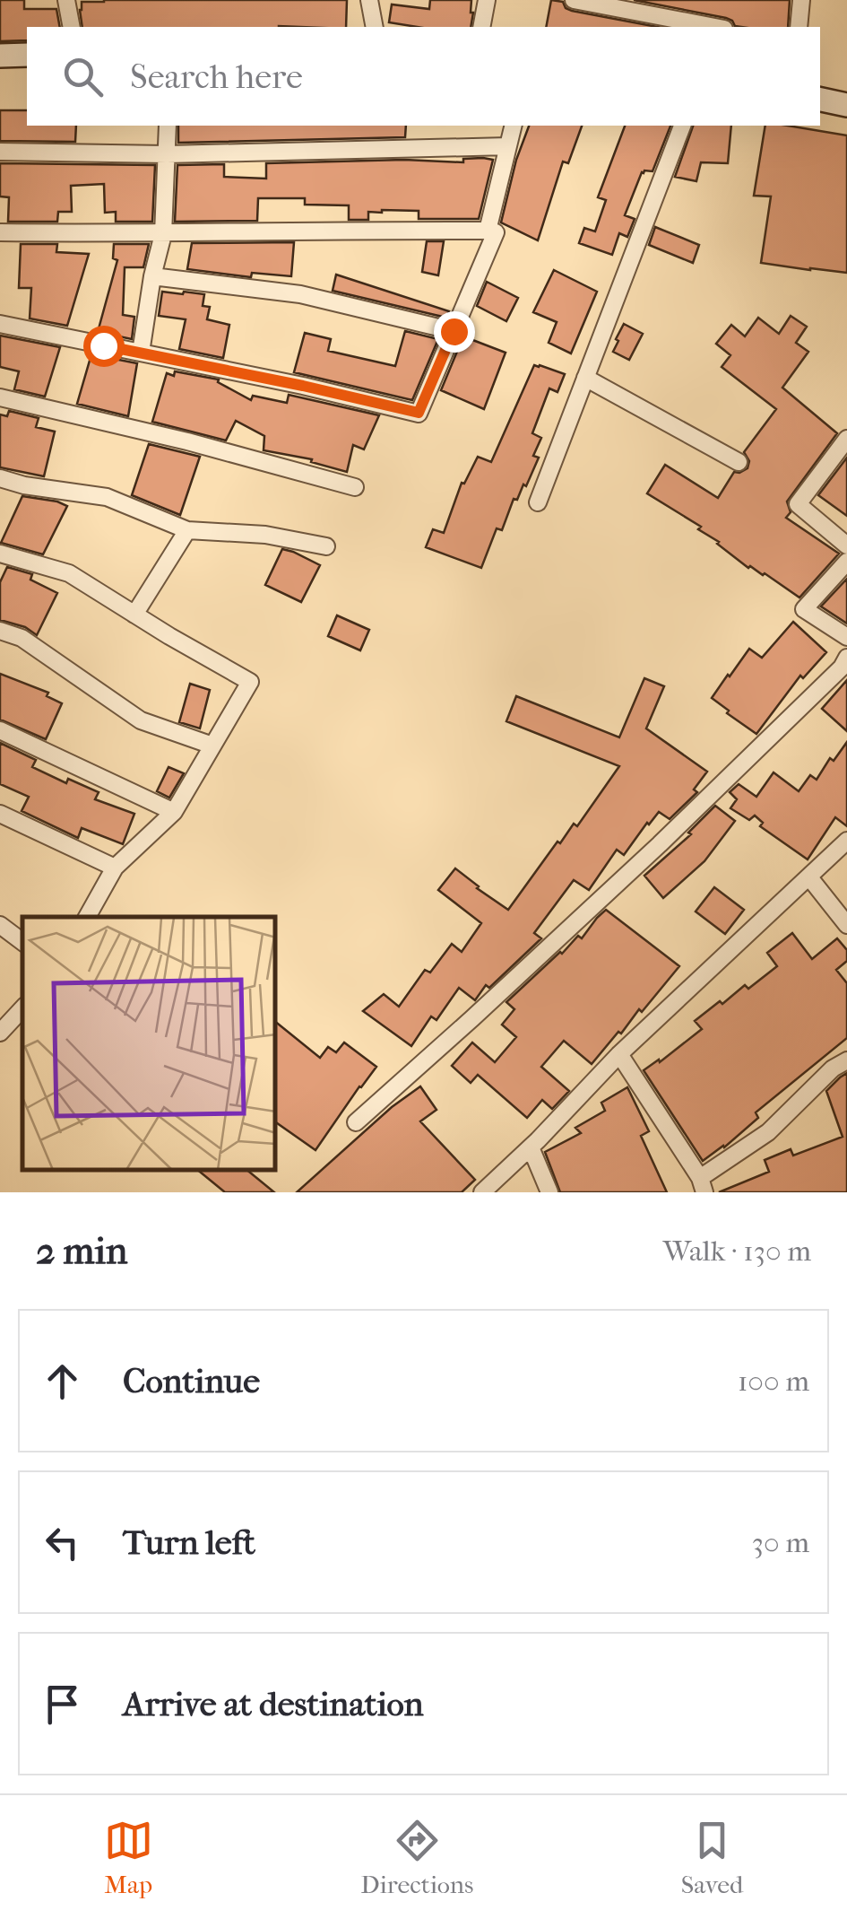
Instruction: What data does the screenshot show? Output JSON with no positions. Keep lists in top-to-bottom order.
{
  "page": {
    "search": "Search here",
    "heading": ["2 min", "Walk · 130 m"],
    "list": [
      ["Continue", "100 m"],
      ["Turn left", "30 m"],
      "Arrive at destination"
    ],
    "nav": ["Map", "Directions", "Saved"]
  }
}
